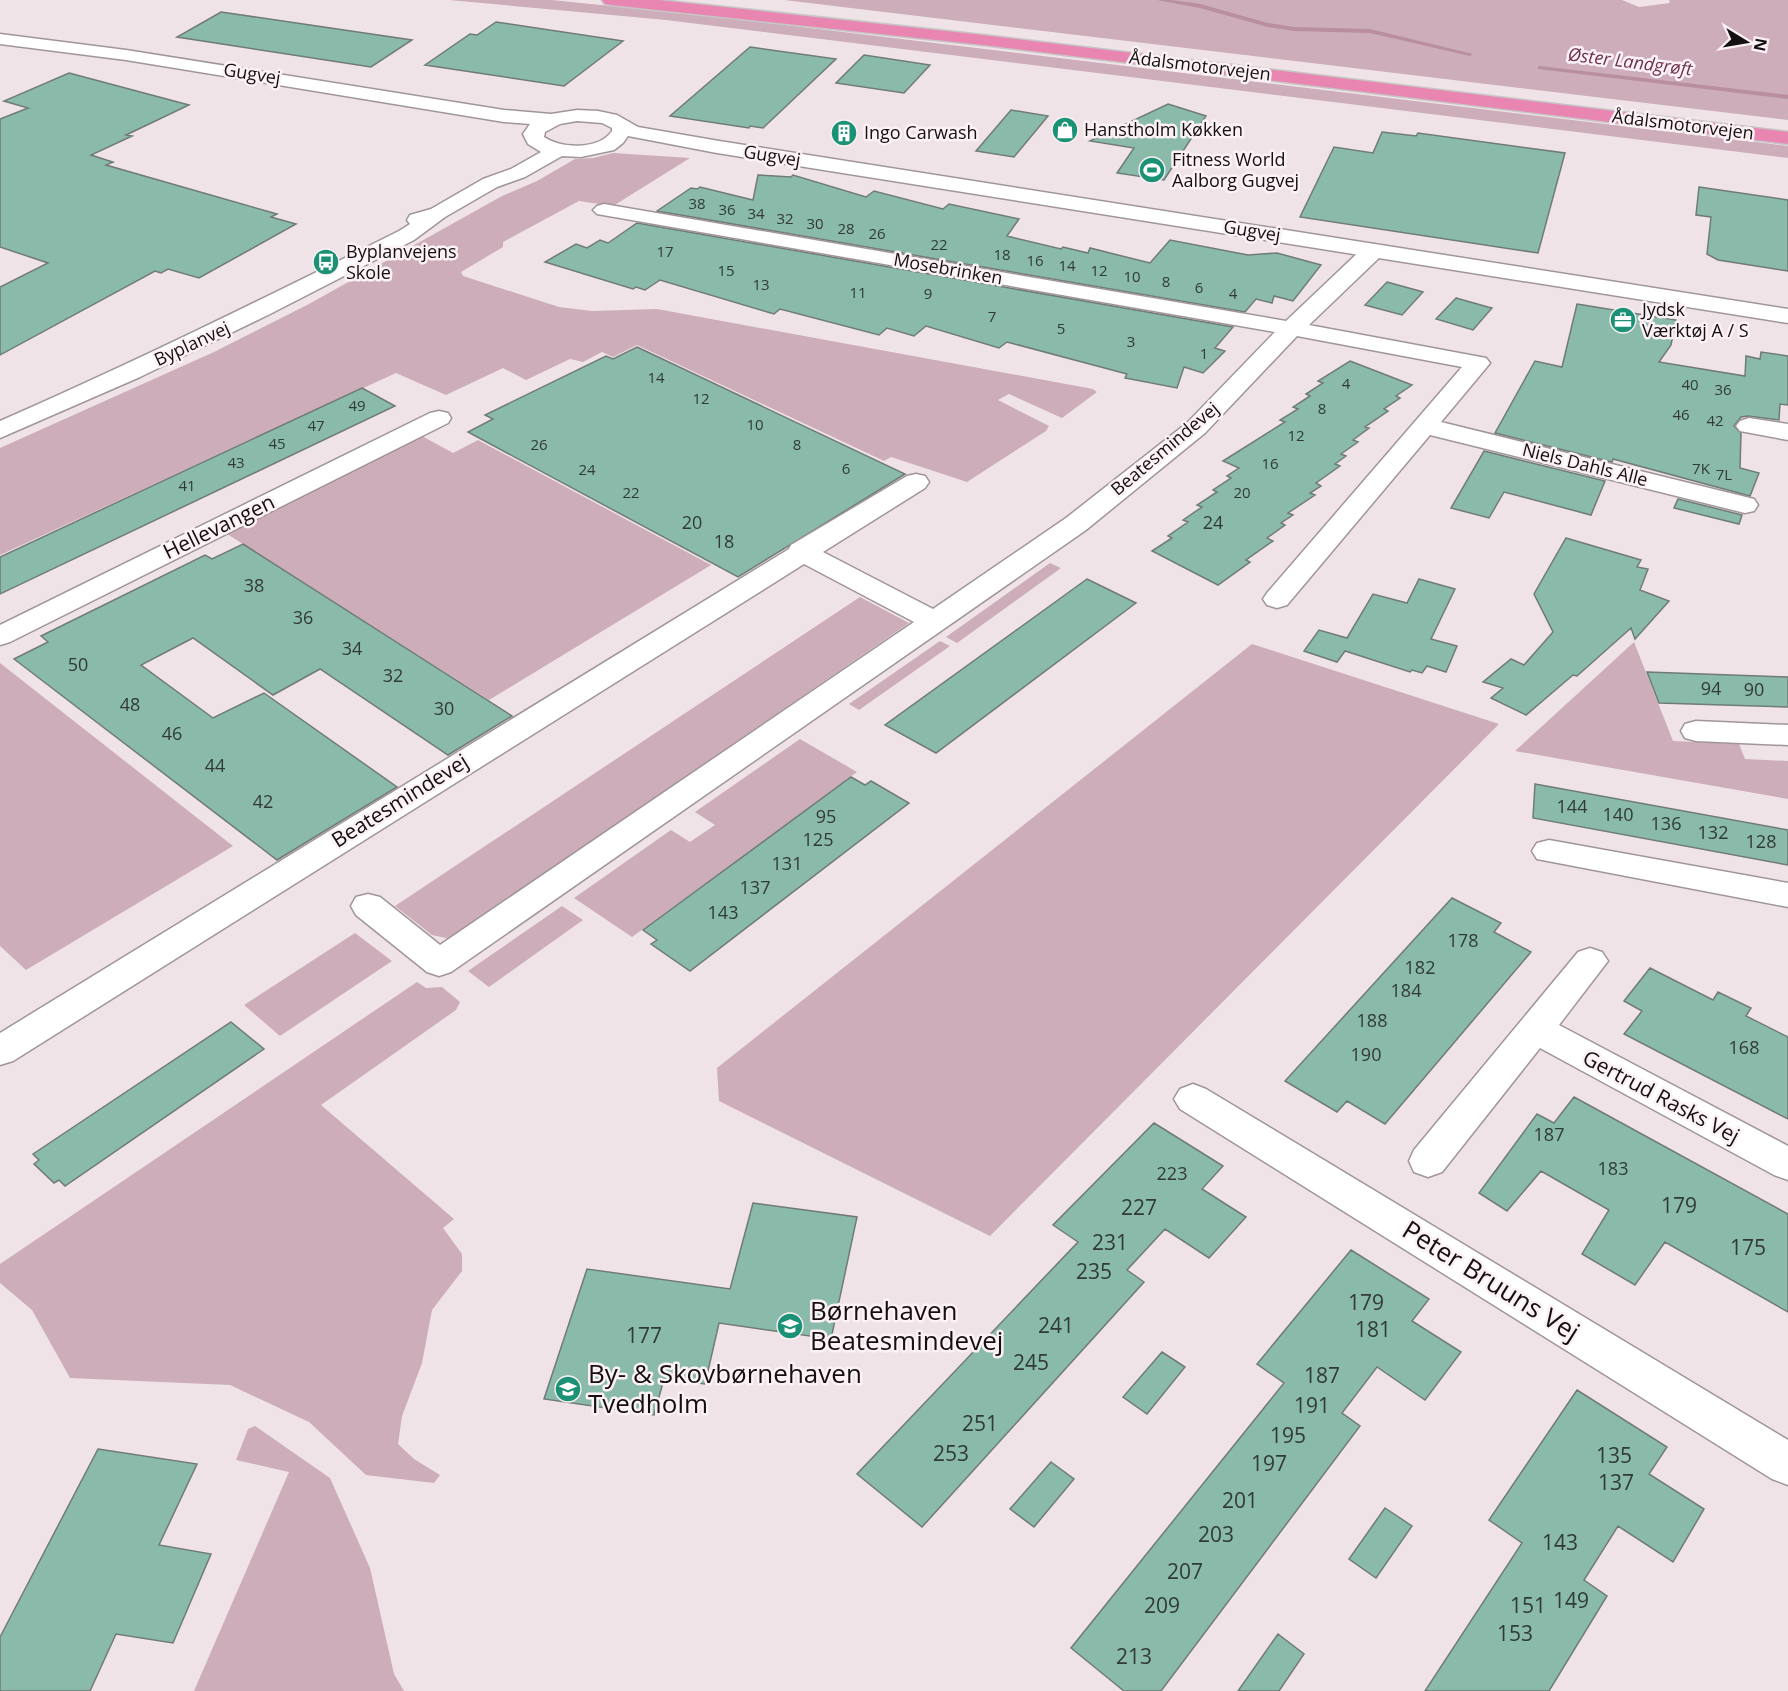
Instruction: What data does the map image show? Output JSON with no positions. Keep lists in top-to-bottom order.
{
  "streets": {
    "highway": ["Ådalsmotorvejen"],
    "street": [
      "Gugvej",
      "Mosebrinken",
      "Byplanvej",
      "Beatesmindevej",
      "Niels Dahls Alle",
      "Hellevangen",
      "Gertrud Rasks Vej",
      "Peter Bruuns Vej"
    ]
  },
  "crossings": [
    ["Gugvej", "Byplanvej"],
    ["Gugvej", "Beatesmindevej"],
    ["Mosebrinken", "Beatesmindevej"]
  ],
  "water": ["Øster Landgrøft"],
  "places": {
    "shop": ["Hanstholm Køkken"],
    "building": ["Ingo Carwash"],
    "sports": ["Fitness World Aalborg Gugvej"],
    "bus stop": ["Byplanvejens Skole"],
    "office": ["Jydsk Værktøj A / S"],
    "school or university": ["Børnehaven Beatesmindevej", "By- & Skovbørnehaven Tvedholm"]
  },
  "house_numbers": [
    "38",
    "36",
    "34",
    "32",
    "30",
    "28",
    "26",
    "22",
    "17",
    "18",
    "16",
    "14",
    "15",
    "12",
    "10",
    "8",
    "13",
    "6",
    "11",
    "9",
    "4",
    "7",
    "5",
    "3",
    "1",
    "14",
    "4",
    "40",
    "36",
    "12",
    "49",
    "8",
    "46",
    "42",
    "10",
    "47",
    "12",
    "45",
    "26",
    "8",
    "43",
    "16",
    "6",
    "7K",
    "24",
    "7L",
    "41",
    "22",
    "20",
    "20",
    "24",
    "18",
    "38",
    "36",
    "34",
    "50",
    "32",
    "94",
    "90",
    "48",
    "30",
    "46",
    "44",
    "42",
    "144",
    "140",
    "95",
    "136",
    "132",
    "125",
    "128",
    "131",
    "137",
    "143",
    "178",
    "182",
    "184",
    "188",
    "168",
    "190",
    "187",
    "183",
    "223",
    "179",
    "227",
    "231",
    "175",
    "235",
    "179",
    "241",
    "181",
    "177",
    "245",
    "187",
    "191",
    "251",
    "195",
    "253",
    "135",
    "197",
    "137",
    "201",
    "203",
    "143",
    "207",
    "149",
    "209",
    "151",
    "153",
    "213"
  ],
  "north": "right"
}
